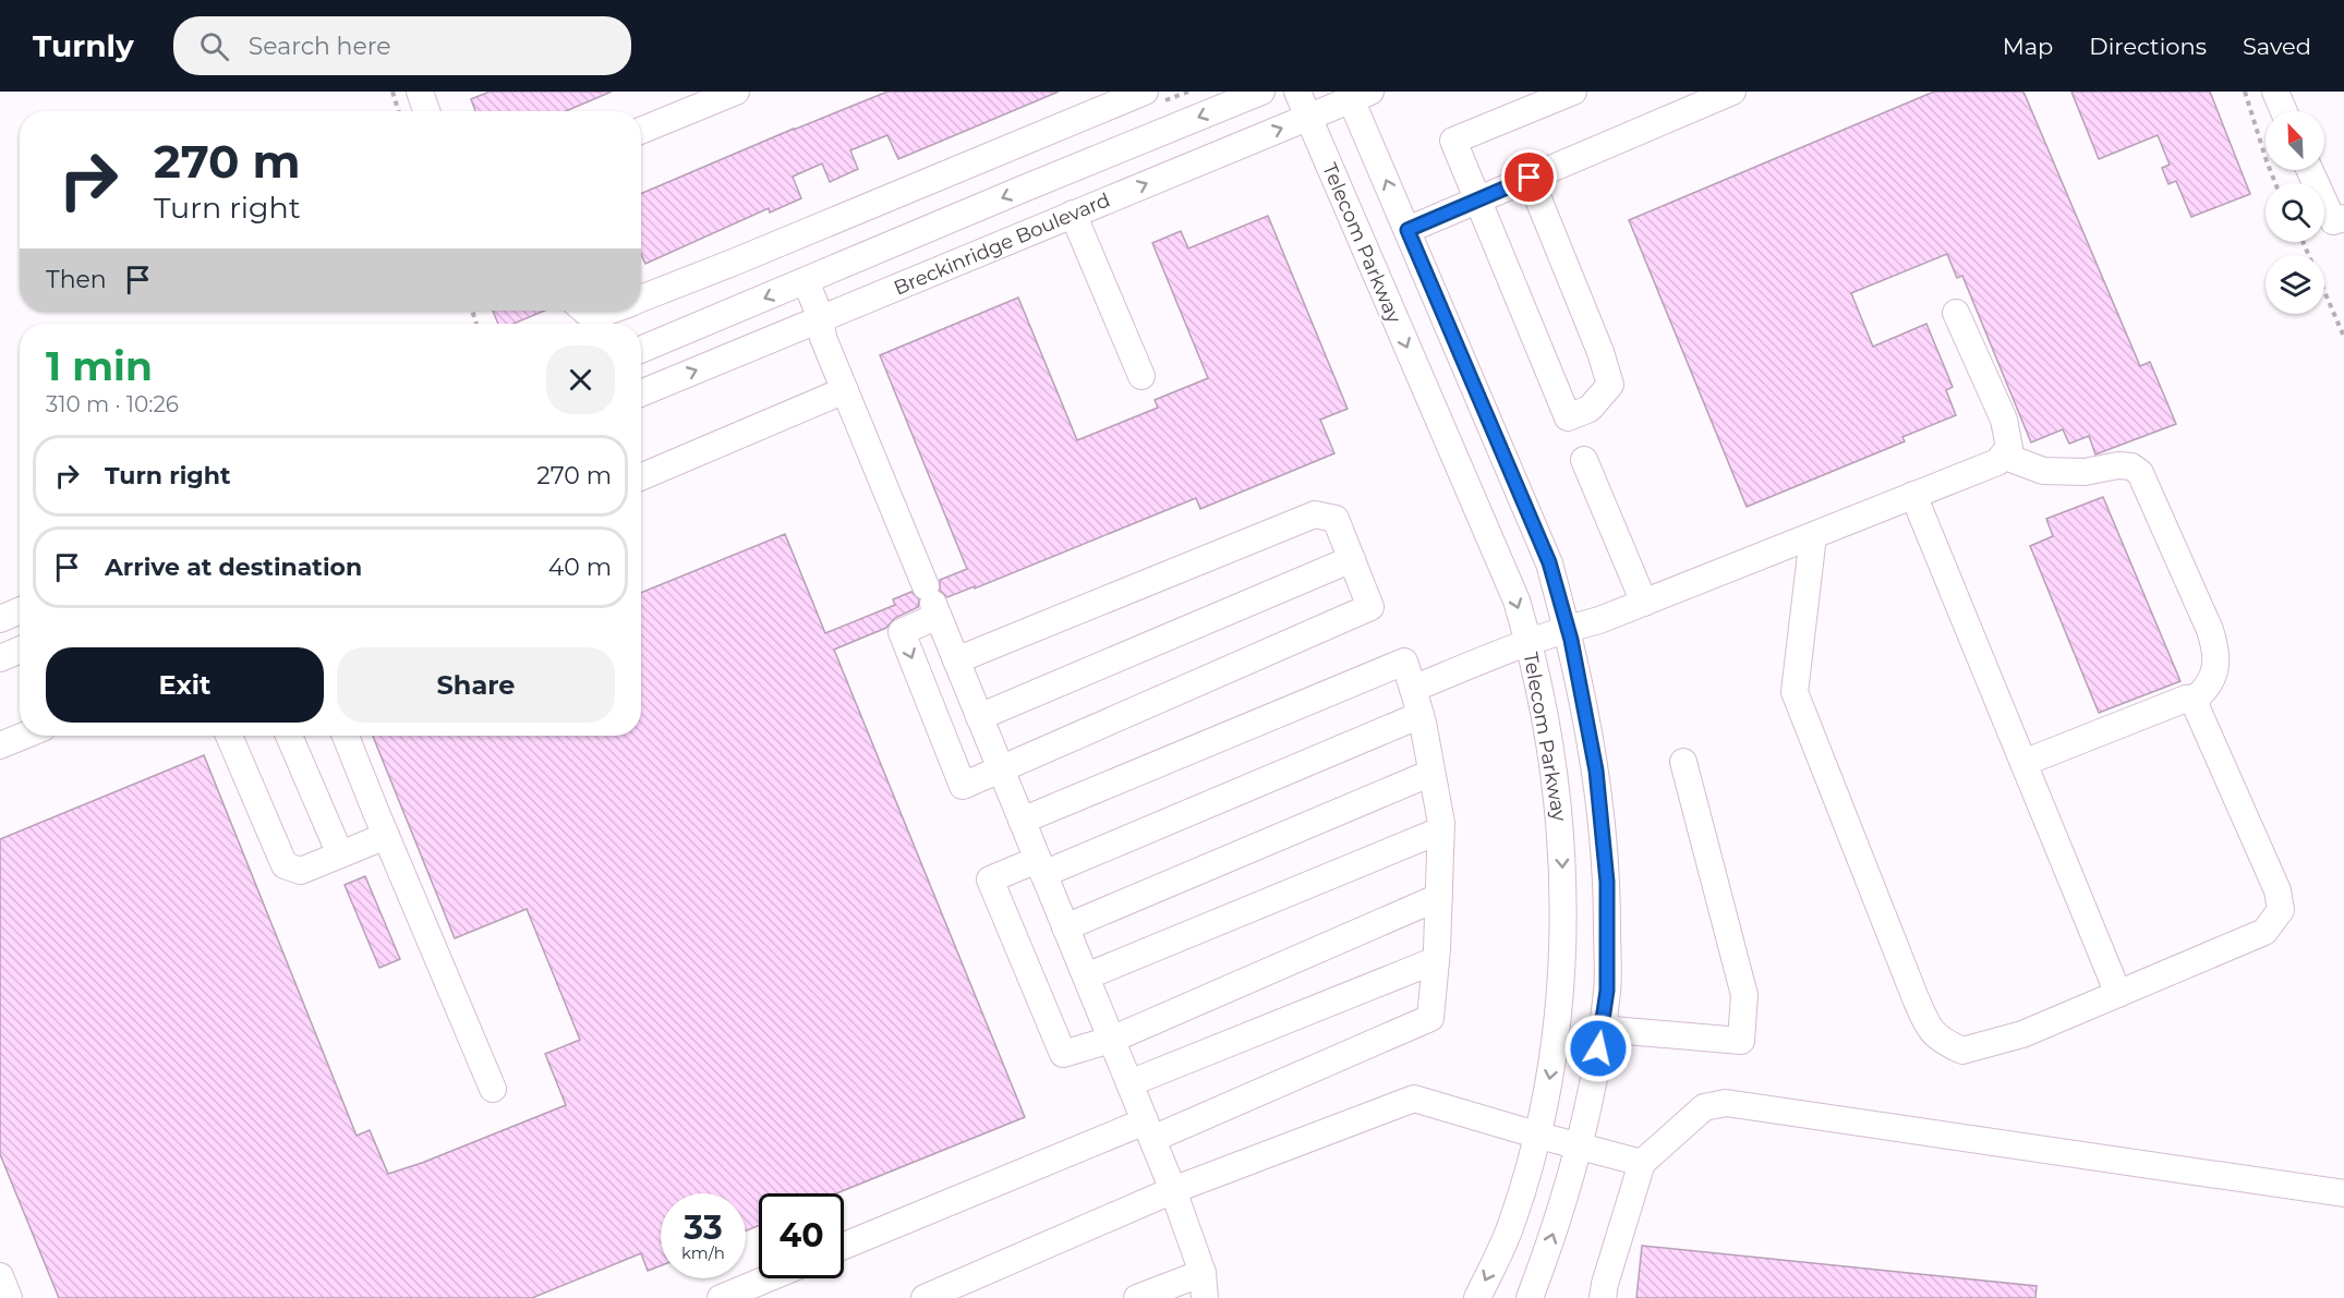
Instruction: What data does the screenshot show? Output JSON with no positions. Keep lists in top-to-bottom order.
{
  "streets": {
    "street": ["Telecom Parkway", "Breckinridge Boulevard"]
  },
  "crossings": [
    ["Telecom Parkway", "Breckinridge Boulevard"]
  ],
  "north": "top left",
  "page": {
    "header": "Turnly",
    "search": "Search here",
    "nav": ["Map", "Directions", "Saved"],
    "turn": ["270 m", "Turn right"],
    "then": "Then",
    "heading": ["1 min", "310 m · 10:26"],
    "list": [
      {
        "name": "Turn right",
        "value": "270 m"
      },
      {
        "name": "Arrive at destination",
        "value": "40 m"
      }
    ],
    "buttons": ["Exit", "Share"],
    "speed": "33 km/h",
    "limit": "40"
  }
}
